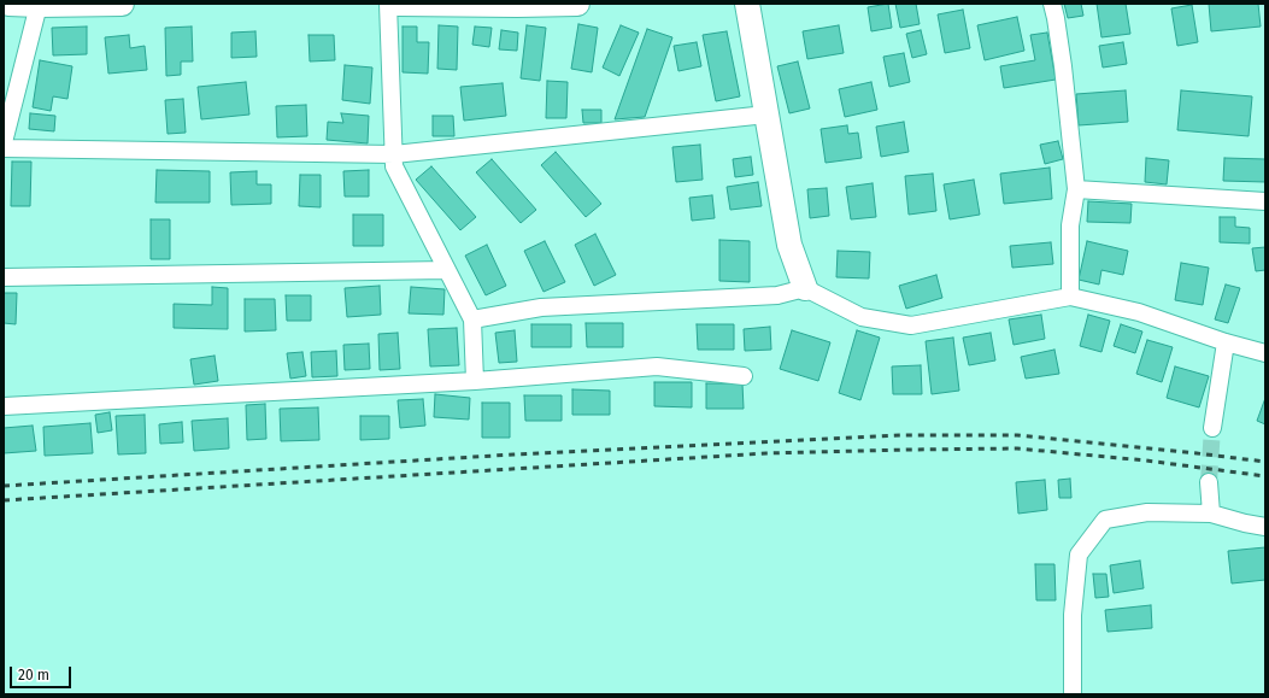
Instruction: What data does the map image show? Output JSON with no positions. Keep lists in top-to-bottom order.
{
  "scale_bar": "20 m"
}
